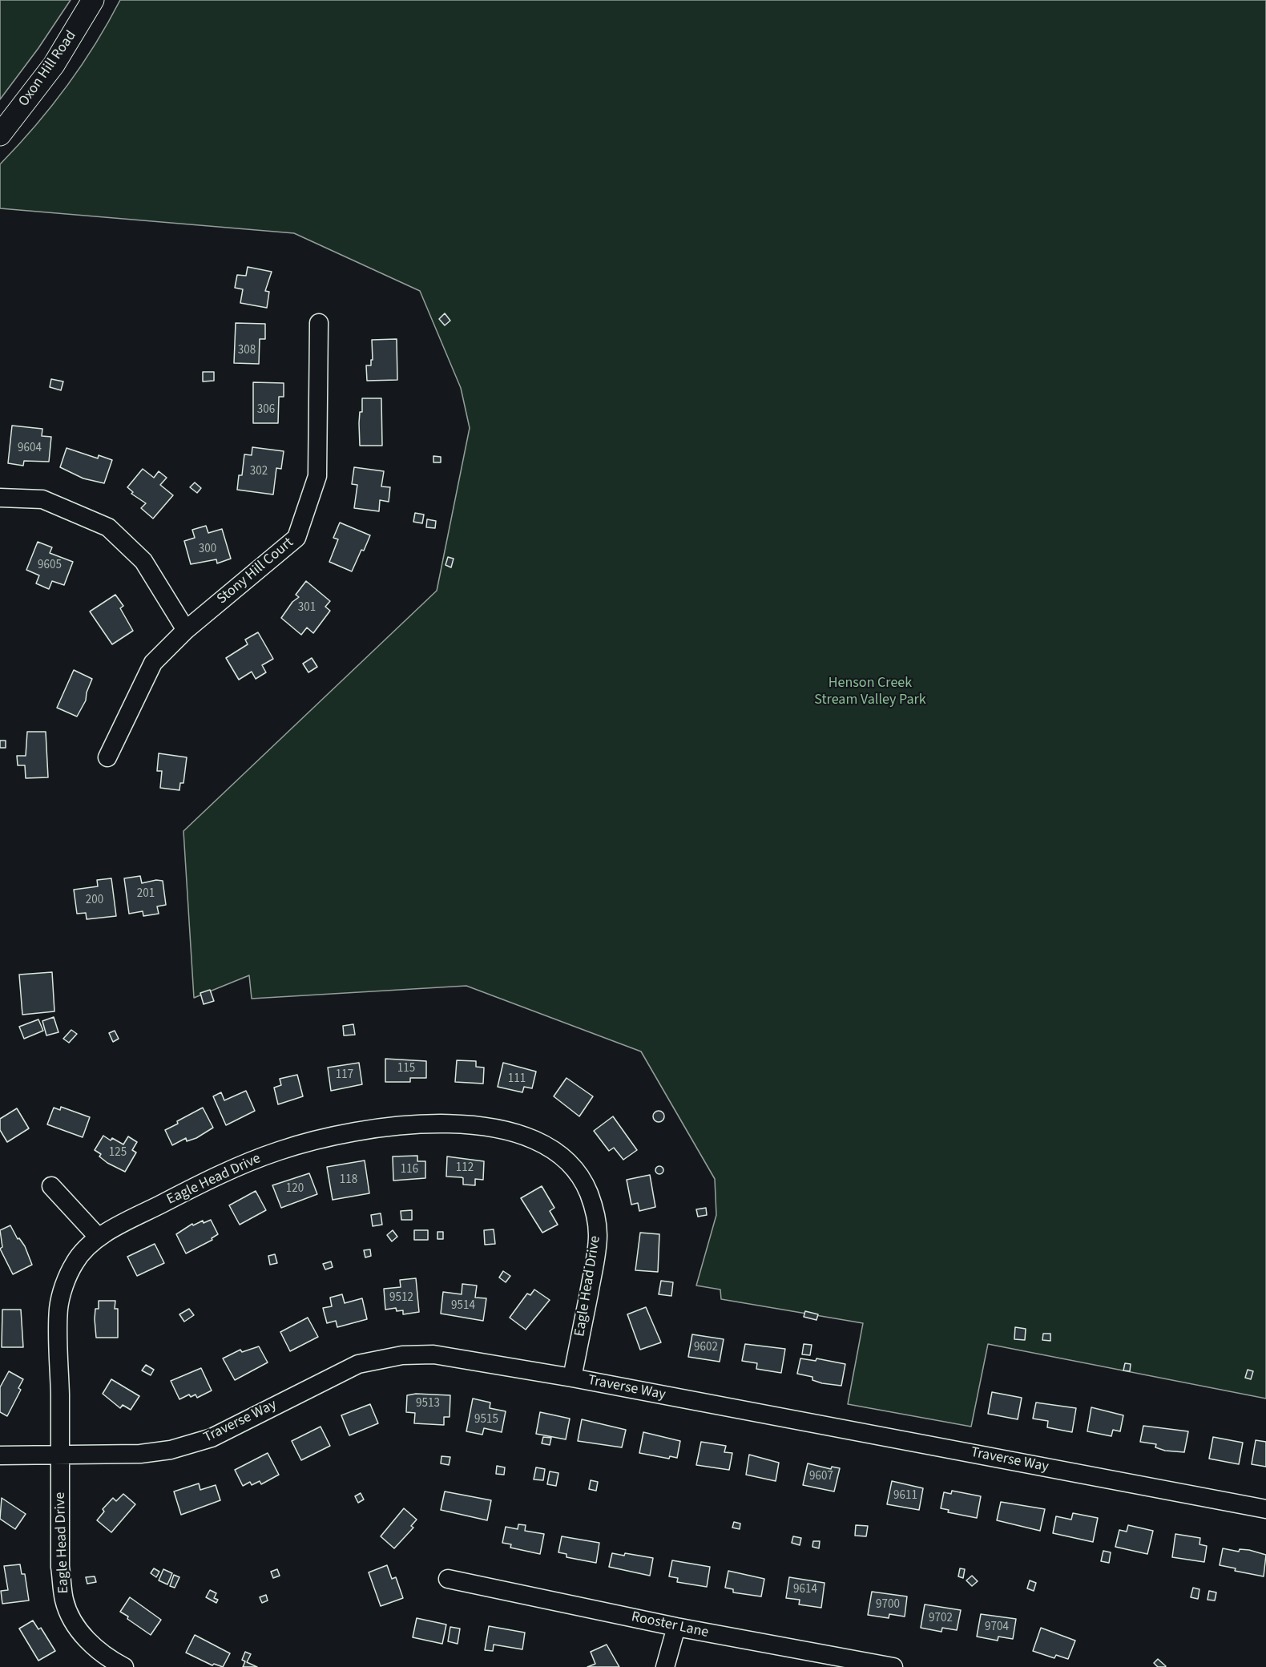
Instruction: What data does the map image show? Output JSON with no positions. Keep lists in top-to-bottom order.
{
  "streets": {
    "main road": ["Oxon Hill Road"],
    "street": [
      "Stony Hill Court",
      "Eagle Head Drive",
      "Traverse Way",
      "Rooster Lane"
    ]
  },
  "crossings": [
    ["Eagle Head Drive", "Traverse Way"]
  ],
  "parks": ["Henson Creek Stream Valley Park"],
  "house_numbers": [
    "308",
    "306",
    "9604",
    "302",
    "300",
    "9605",
    "301",
    "201",
    "200",
    "115",
    "117",
    "111",
    "125",
    "112",
    "116",
    "118",
    "120",
    "9512",
    "9514",
    "9602",
    "9513",
    "9515",
    "9607",
    "9611",
    "9614",
    "9700",
    "9702",
    "9704"
  ]
}
